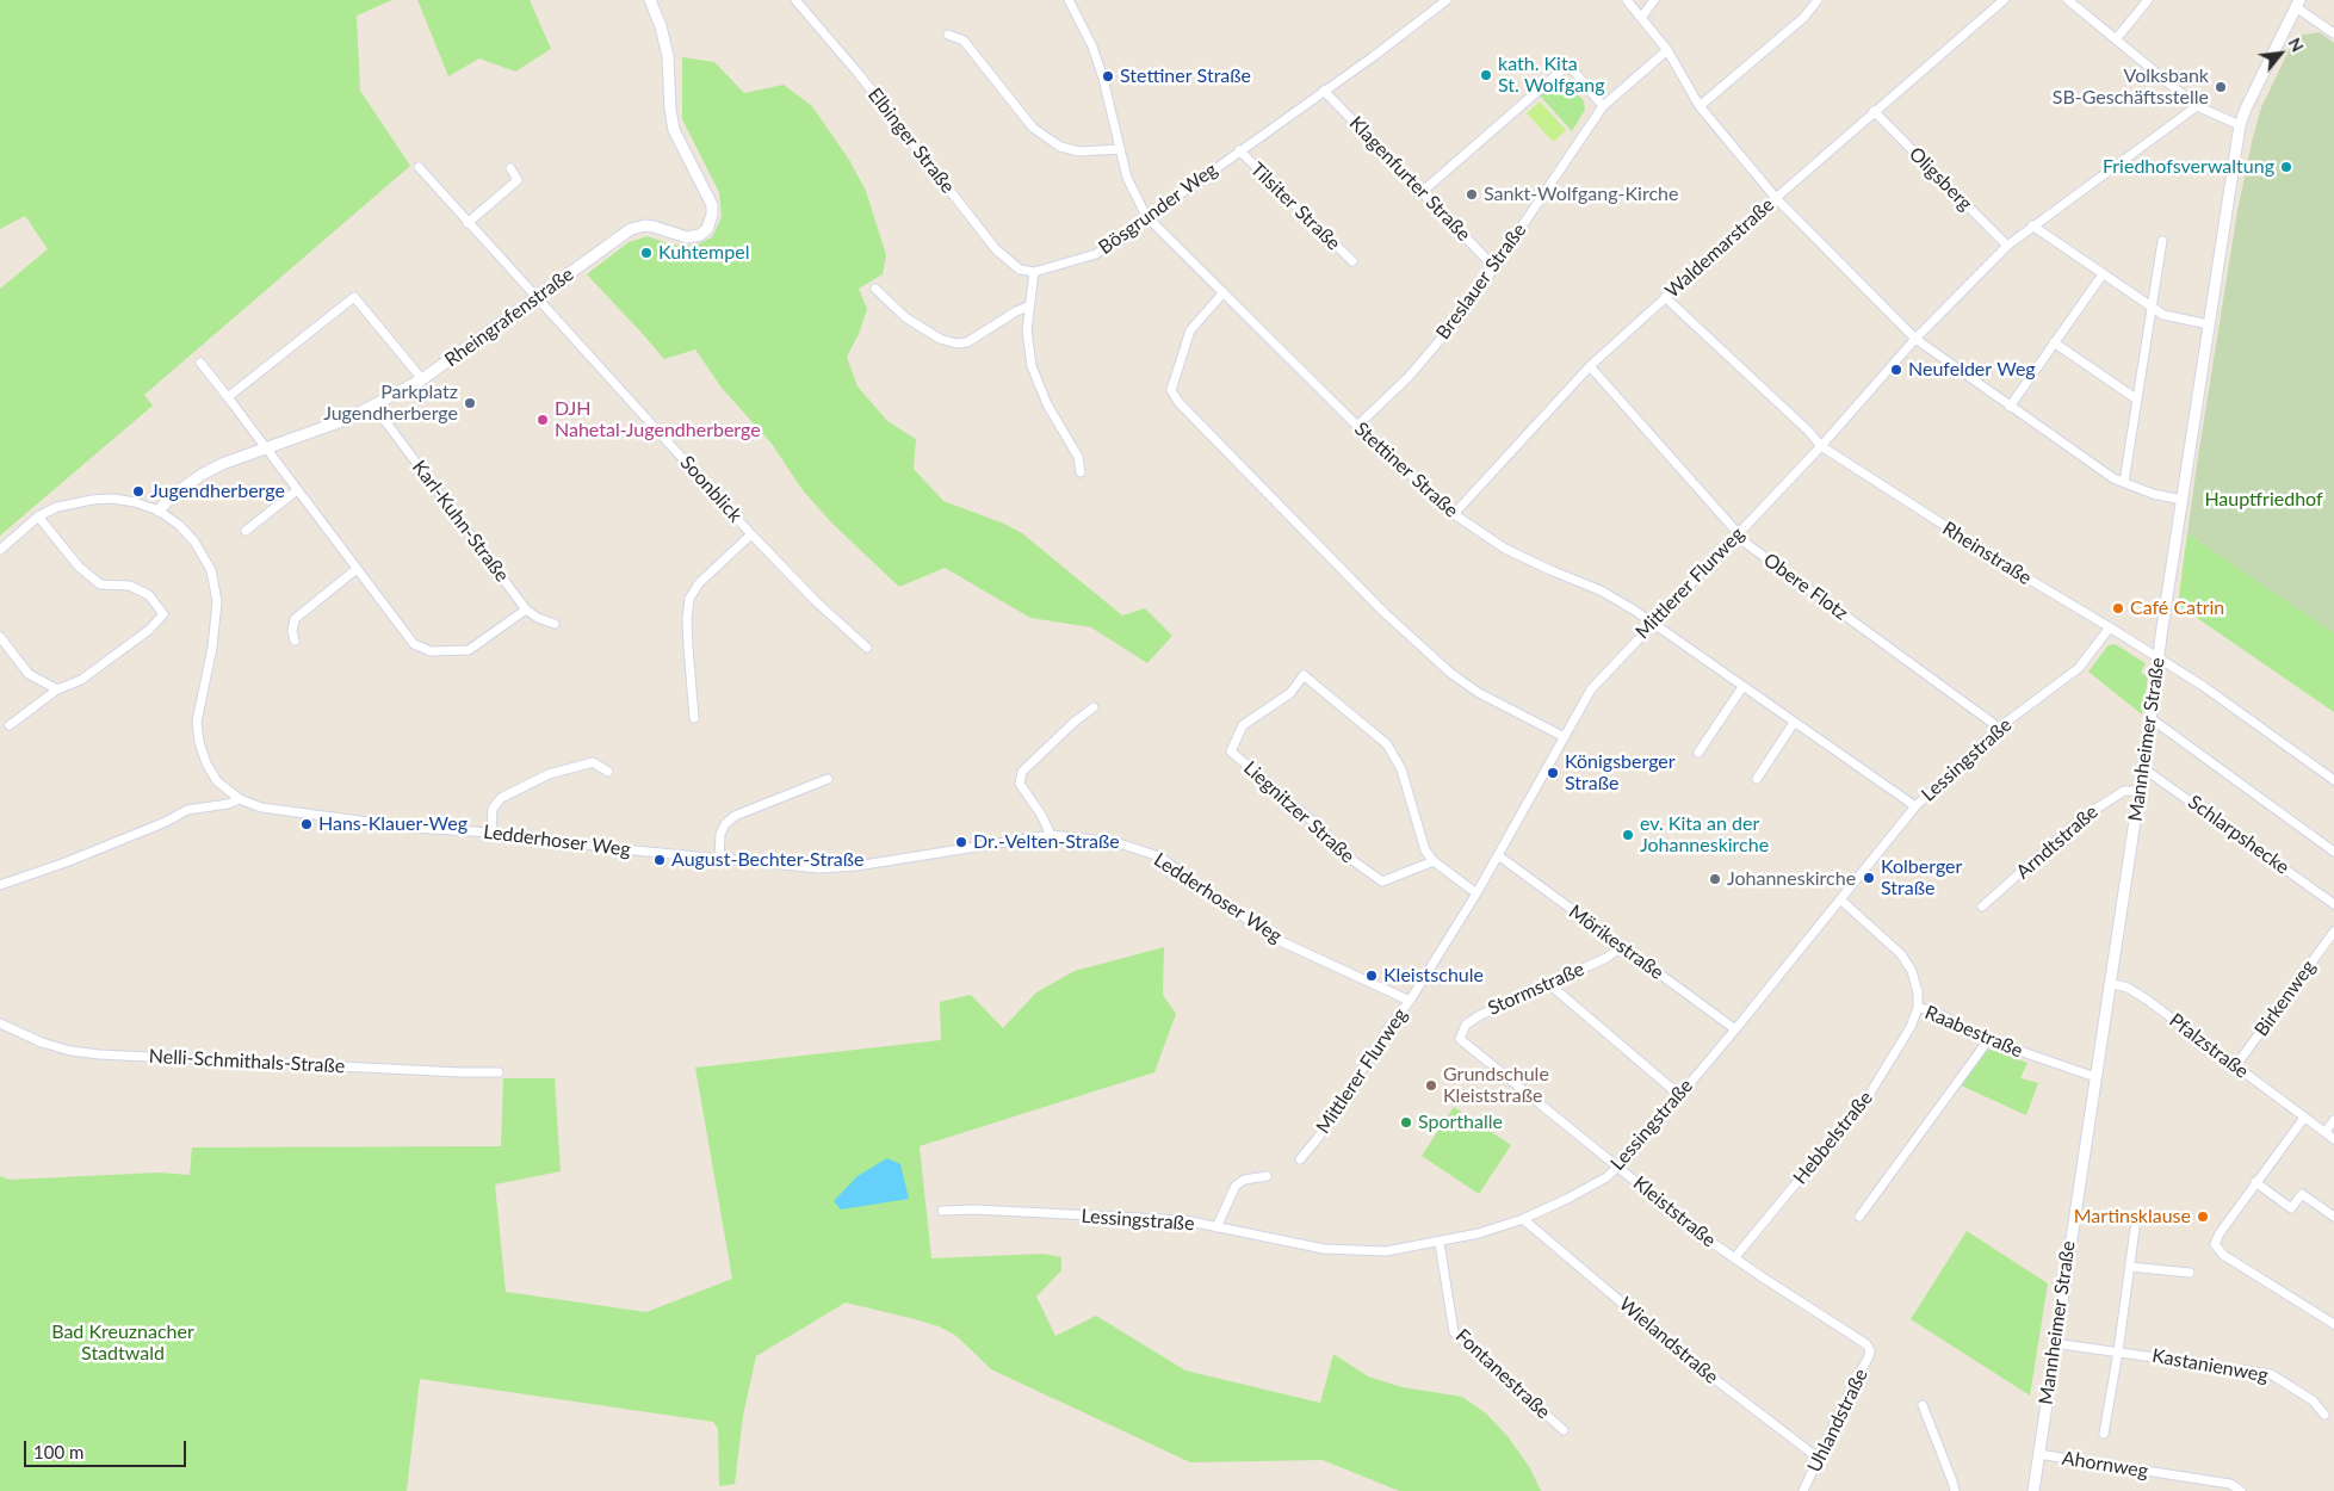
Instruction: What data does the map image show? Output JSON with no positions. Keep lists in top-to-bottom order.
{
  "streets": {
    "street": [
      "Elbinger Straße",
      "Klagenfurter Straße",
      "Oligsberg",
      "Tilsiter Straße",
      "Bösgrunder Weg",
      "Waldemarstraße",
      "Breslauer Straße",
      "Rheingrafenstraße",
      "Stettiner Straße",
      "Soonblick",
      "Karl-Kuhn-Straße",
      "Rheinstraße",
      "Mittlerer Flurweg",
      "Obere Flotz",
      "Mannheimer Straße",
      "Lessingstraße",
      "Liegnitzer Straße",
      "Schlarpshecke",
      "Ledderhoser Weg",
      "Arndtstraße",
      "Mörikestraße",
      "Stormstraße",
      "Birkenweg",
      "Raabestraße",
      "Pfalzstraße",
      "Nelli-Schmithals-Straße",
      "Hebbelstraße",
      "Kleiststraße",
      "Wielandstraße",
      "Kastanienweg",
      "Fontanestraße",
      "Uhlandstraße",
      "Ahornweg"
    ]
  },
  "crossings": [
    ["Elbinger Straße", "Bösgrunder Weg"],
    ["Klagenfurter Straße", "Bösgrunder Weg"],
    ["Klagenfurter Straße", "Breslauer Straße"],
    ["Oligsberg", "Waldemarstraße"],
    ["Oligsberg", "Mittlerer Flurweg"],
    ["Tilsiter Straße", "Bösgrunder Weg"],
    ["Bösgrunder Weg", "Stettiner Straße"],
    ["Waldemarstraße", "Stettiner Straße"],
    ["Waldemarstraße", "Rheinstraße"],
    ["Waldemarstraße", "Obere Flotz"],
    ["Breslauer Straße", "Stettiner Straße"],
    ["Rheingrafenstraße", "Soonblick"],
    ["Rheingrafenstraße", "Karl-Kuhn-Straße"],
    ["Rheingrafenstraße", "Ledderhoser Weg"],
    ["Stettiner Straße", "Mittlerer Flurweg"],
    ["Rheinstraße", "Mittlerer Flurweg"],
    ["Rheinstraße", "Mannheimer Straße"],
    ["Rheinstraße", "Lessingstraße"],
    ["Mittlerer Flurweg", "Obere Flotz"],
    ["Mittlerer Flurweg", "Ledderhoser Weg"],
    ["Mittlerer Flurweg", "Mörikestraße"],
    ["Obere Flotz", "Lessingstraße"],
    ["Mannheimer Straße", "Schlarpshecke"],
    ["Mannheimer Straße", "Arndtstraße"],
    ["Mannheimer Straße", "Raabestraße"],
    ["Mannheimer Straße", "Pfalzstraße"],
    ["Mannheimer Straße", "Kastanienweg"],
    ["Mannheimer Straße", "Ahornweg"],
    ["Lessingstraße", "Mörikestraße"],
    ["Lessingstraße", "Raabestraße"],
    ["Lessingstraße", "Kleiststraße"],
    ["Lessingstraße", "Wielandstraße"],
    ["Lessingstraße", "Fontanestraße"],
    ["Mörikestraße", "Stormstraße"],
    ["Stormstraße", "Kleiststraße"],
    ["Birkenweg", "Pfalzstraße"],
    ["Raabestraße", "Hebbelstraße"],
    ["Hebbelstraße", "Kleiststraße"],
    ["Kleiststraße", "Uhlandstraße"],
    ["Wielandstraße", "Uhlandstraße"]
  ],
  "parks": ["Hauptfriedhof", "Bad Kreuznacher Stadtwald"],
  "places": [
    "kath. Kita St. Wolfgang",
    "Stettiner Straße",
    "Volksbank SB-Geschäftsstelle",
    "Friedhofsverwaltung",
    "Sankt-Wolfgang-Kirche",
    "Kuhtempel",
    "Neufelder Weg",
    "Parkplatz Jugendherberge",
    "DJH Nahetal-Jugendherberge",
    "Jugendherberge",
    "Café Catrin",
    "Königsberger Straße",
    "Hans-Klauer-Weg",
    "ev. Kita an der Johanneskirche",
    "Dr.-Velten-Straße",
    "August-Bechter-Straße",
    "Kolberger Straße",
    "Johanneskirche",
    "Kleistschule",
    "Grundschule Kleiststraße",
    "Sporthalle",
    "Martinsklause"
  ],
  "scale_bar": "100 m",
  "north": "top right"
}
